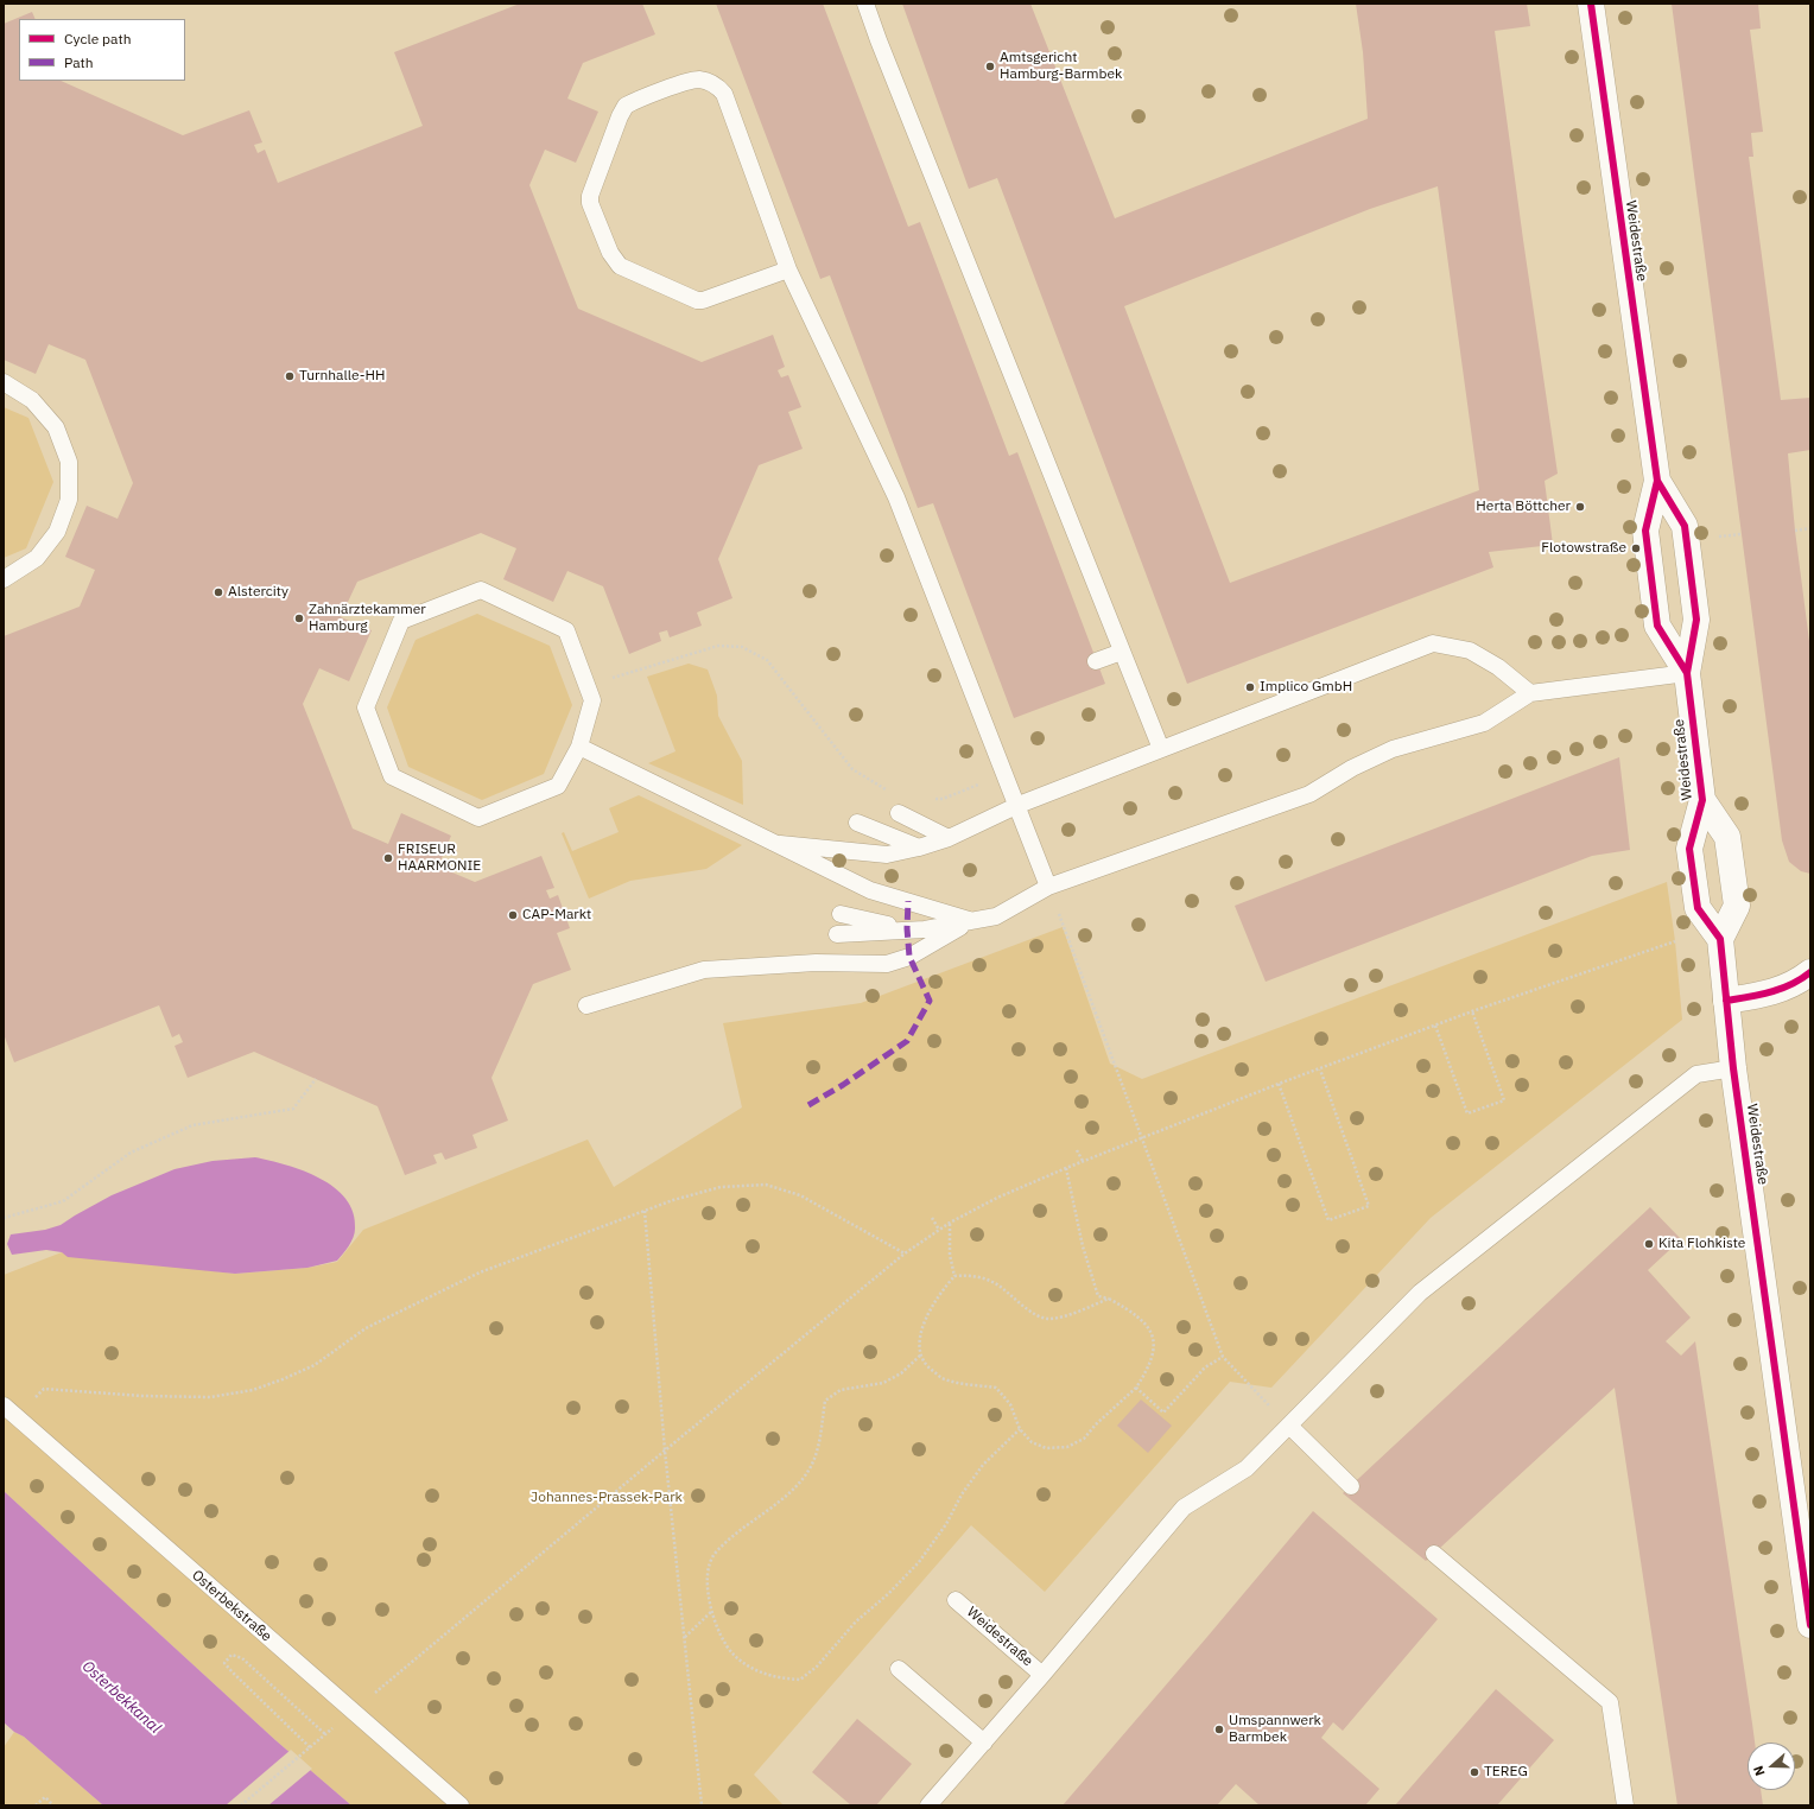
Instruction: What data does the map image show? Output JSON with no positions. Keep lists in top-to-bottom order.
{
  "streets": {
    "street": ["Weidestraße"],
    "lane": ["Osterbekstraße"]
  },
  "water": ["Osterbekkanal"],
  "parks": ["Johannes-Prassek-Park"],
  "places": [
    "Amtsgericht Hamburg-Barmbek",
    "Turnhalle-HH",
    "Herta Böttcher",
    "Flotowstraße",
    "Alstercity",
    "Zahnärztekammer Hamburg",
    "Implico GmbH",
    "FRISEUR HAARMONIE",
    "CAP-Markt",
    "Kita Flohkiste",
    "Umspannwerk Barmbek",
    "TEREG"
  ],
  "legend": ["Cycle path", "Path"],
  "north": "left"
}
